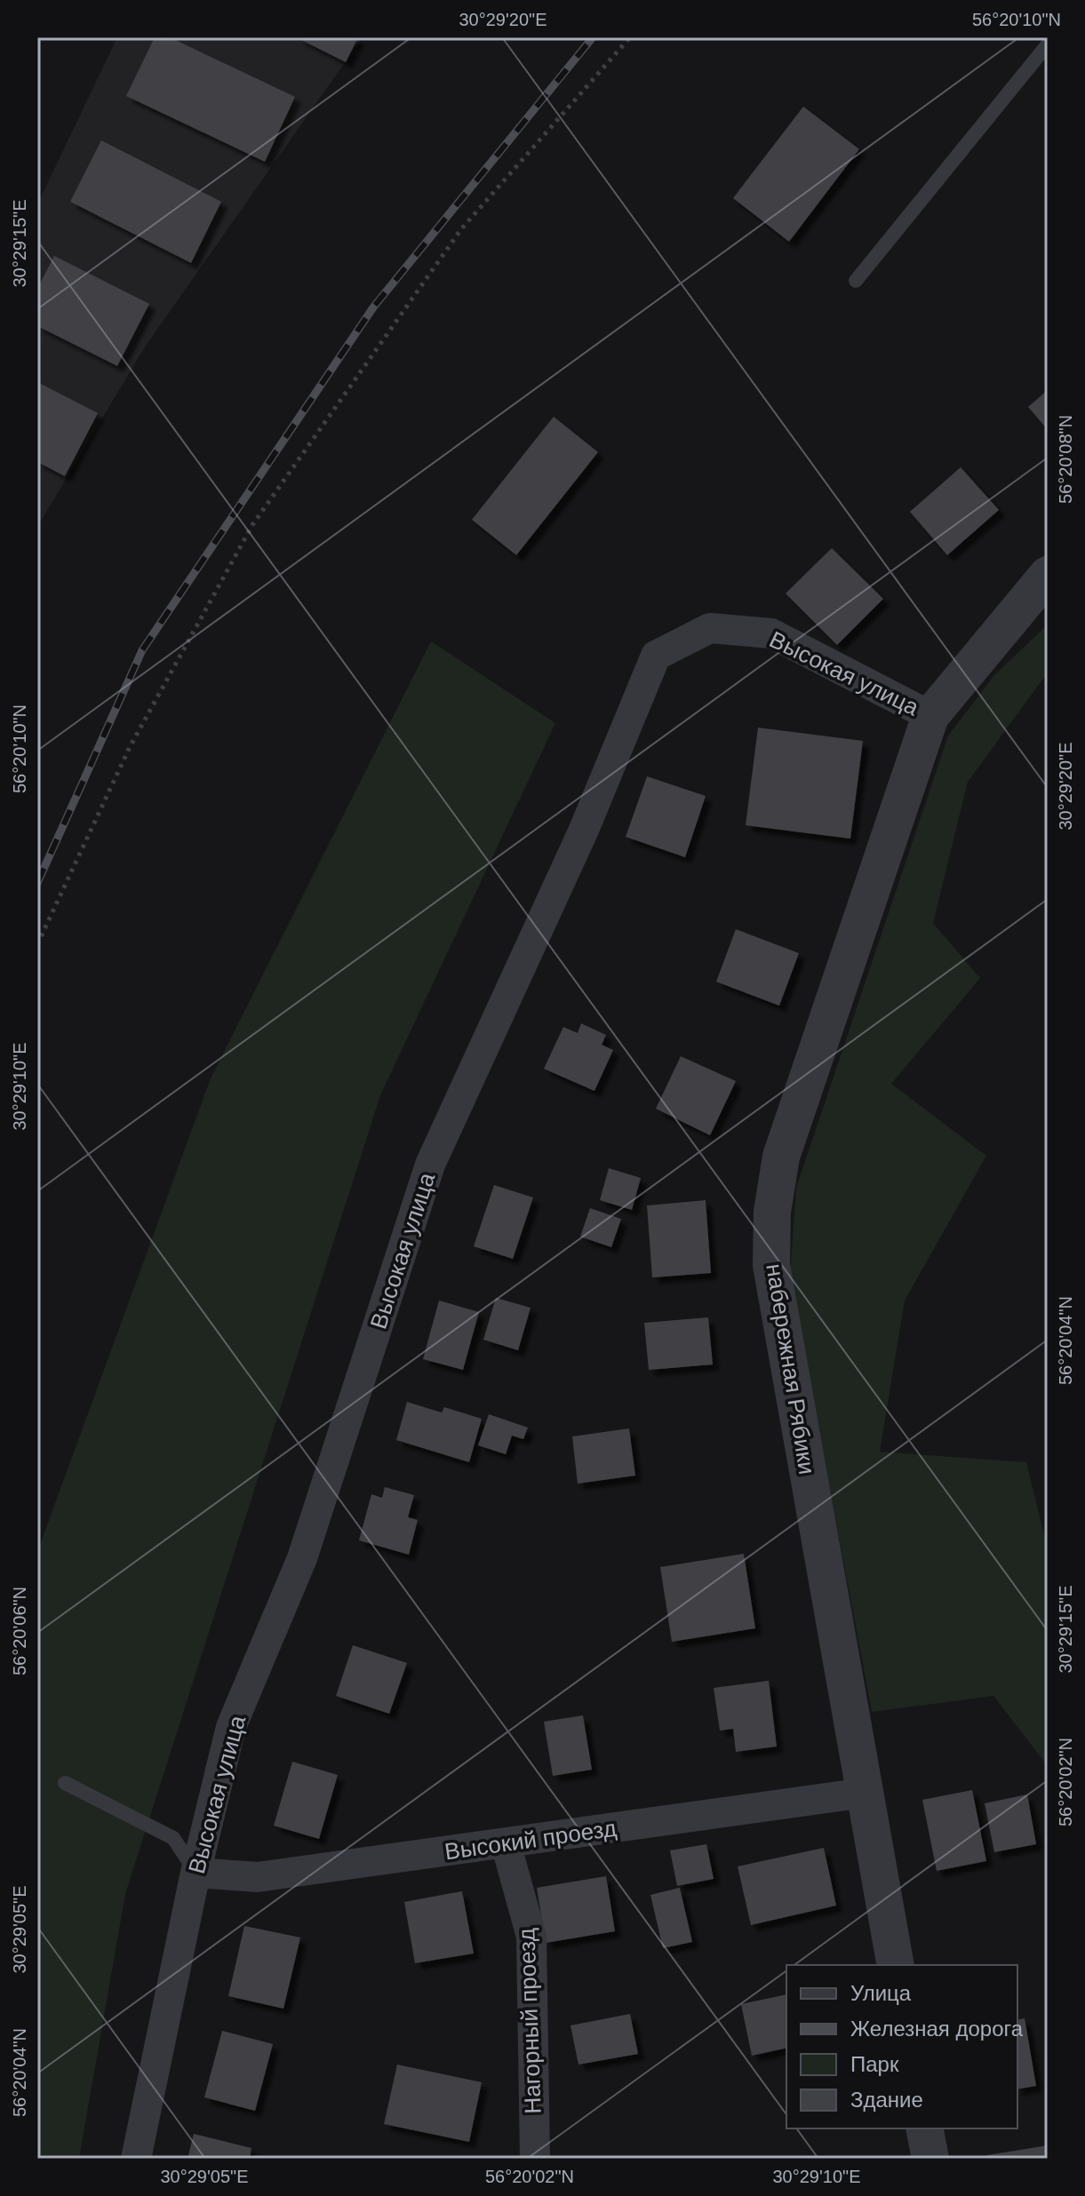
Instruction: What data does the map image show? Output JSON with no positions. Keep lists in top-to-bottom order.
{
  "streets": {
    "street": [
      "Высокая улица",
      "набережная Рябики",
      "Высокий проезд",
      "Нагорный проезд"
    ]
  },
  "crossings": [
    ["Высокая улица", "набережная Рябики"],
    ["Высокая улица", "Высокий проезд"],
    ["набережная Рябики", "Высокий проезд"],
    ["Высокий проезд", "Нагорный проезд"]
  ],
  "legend": [
    "Улица",
    "Железная дорога",
    "Парк",
    "Здание"
  ],
  "coordinates": [
    "30°29'20\"E",
    "56°20'10\"N",
    "30°29'15\"E",
    "56°20'08\"N",
    "30°29'10\"E",
    "56°20'04\"N",
    "56°20'06\"N",
    "56°20'02\"N",
    "30°29'05\"E"
  ]
}
